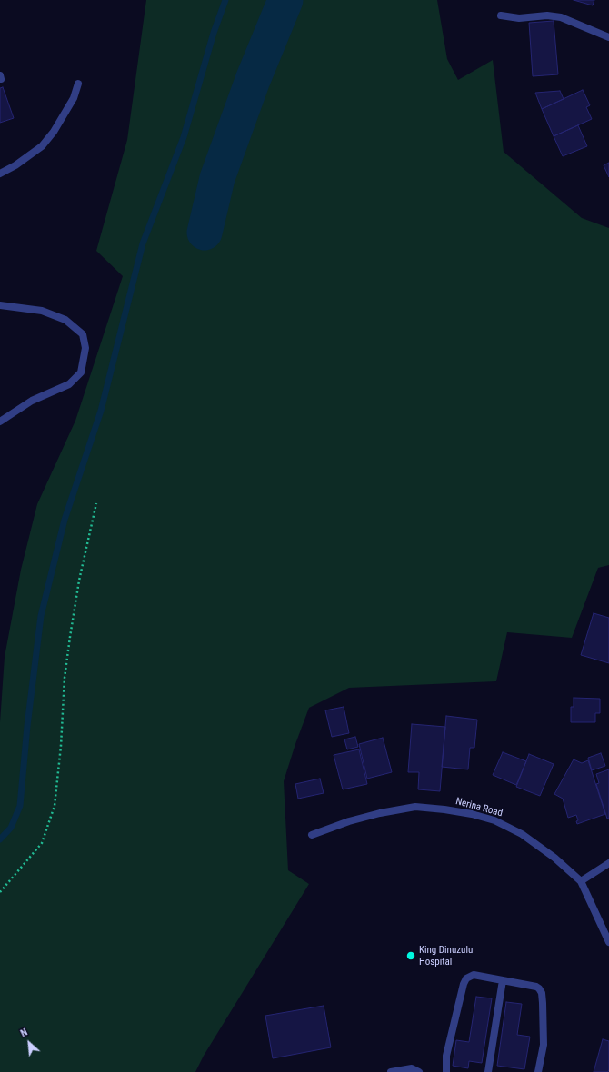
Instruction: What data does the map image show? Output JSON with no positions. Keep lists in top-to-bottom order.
{
  "streets": {
    "street": ["Nerina Road"]
  },
  "places": ["King Dinuzulu Hospital"],
  "north": "top left"
}
